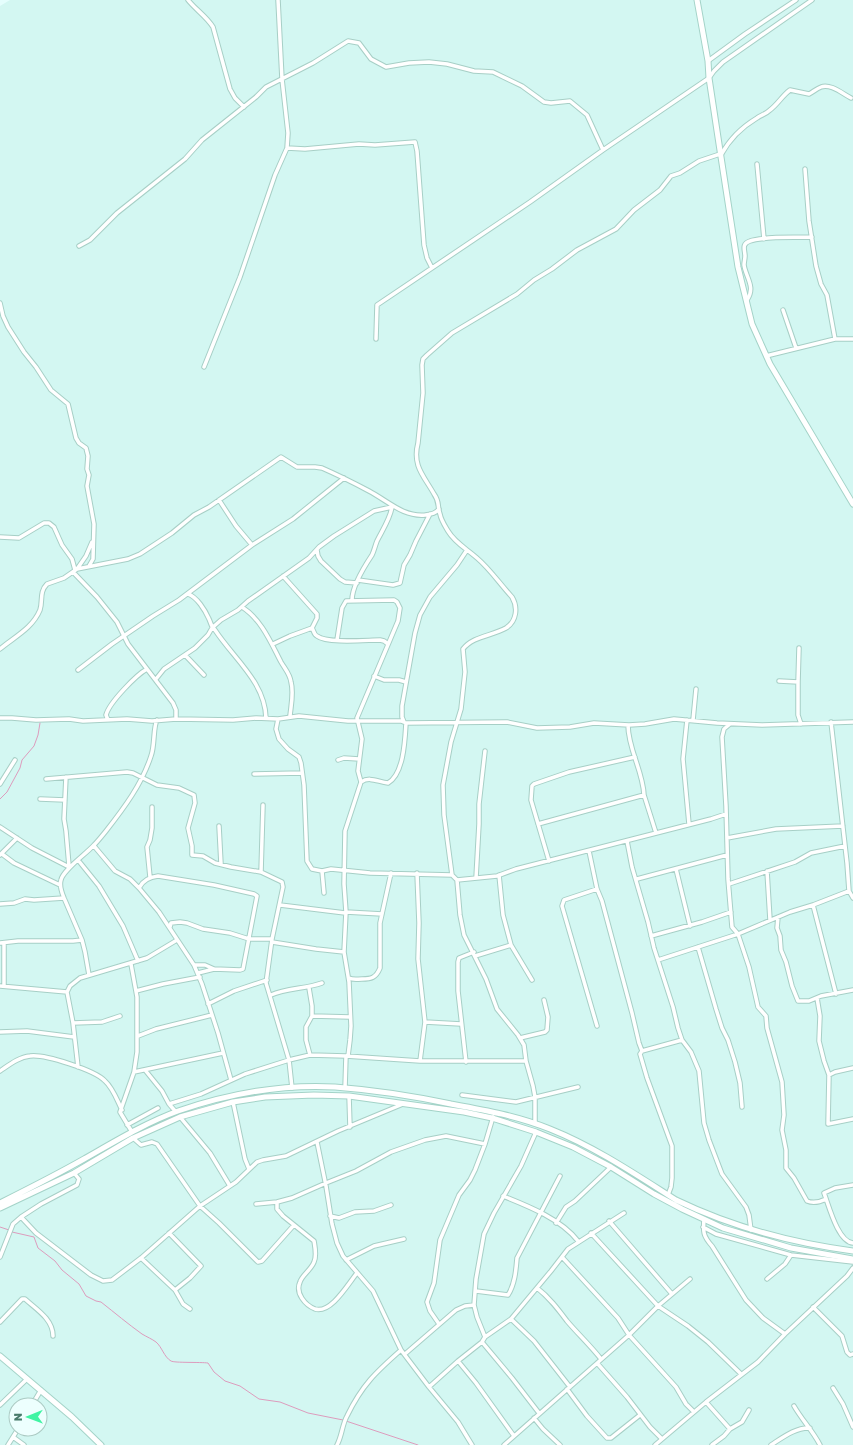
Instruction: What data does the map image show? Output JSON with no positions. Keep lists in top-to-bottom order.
{
  "north": "left"
}
